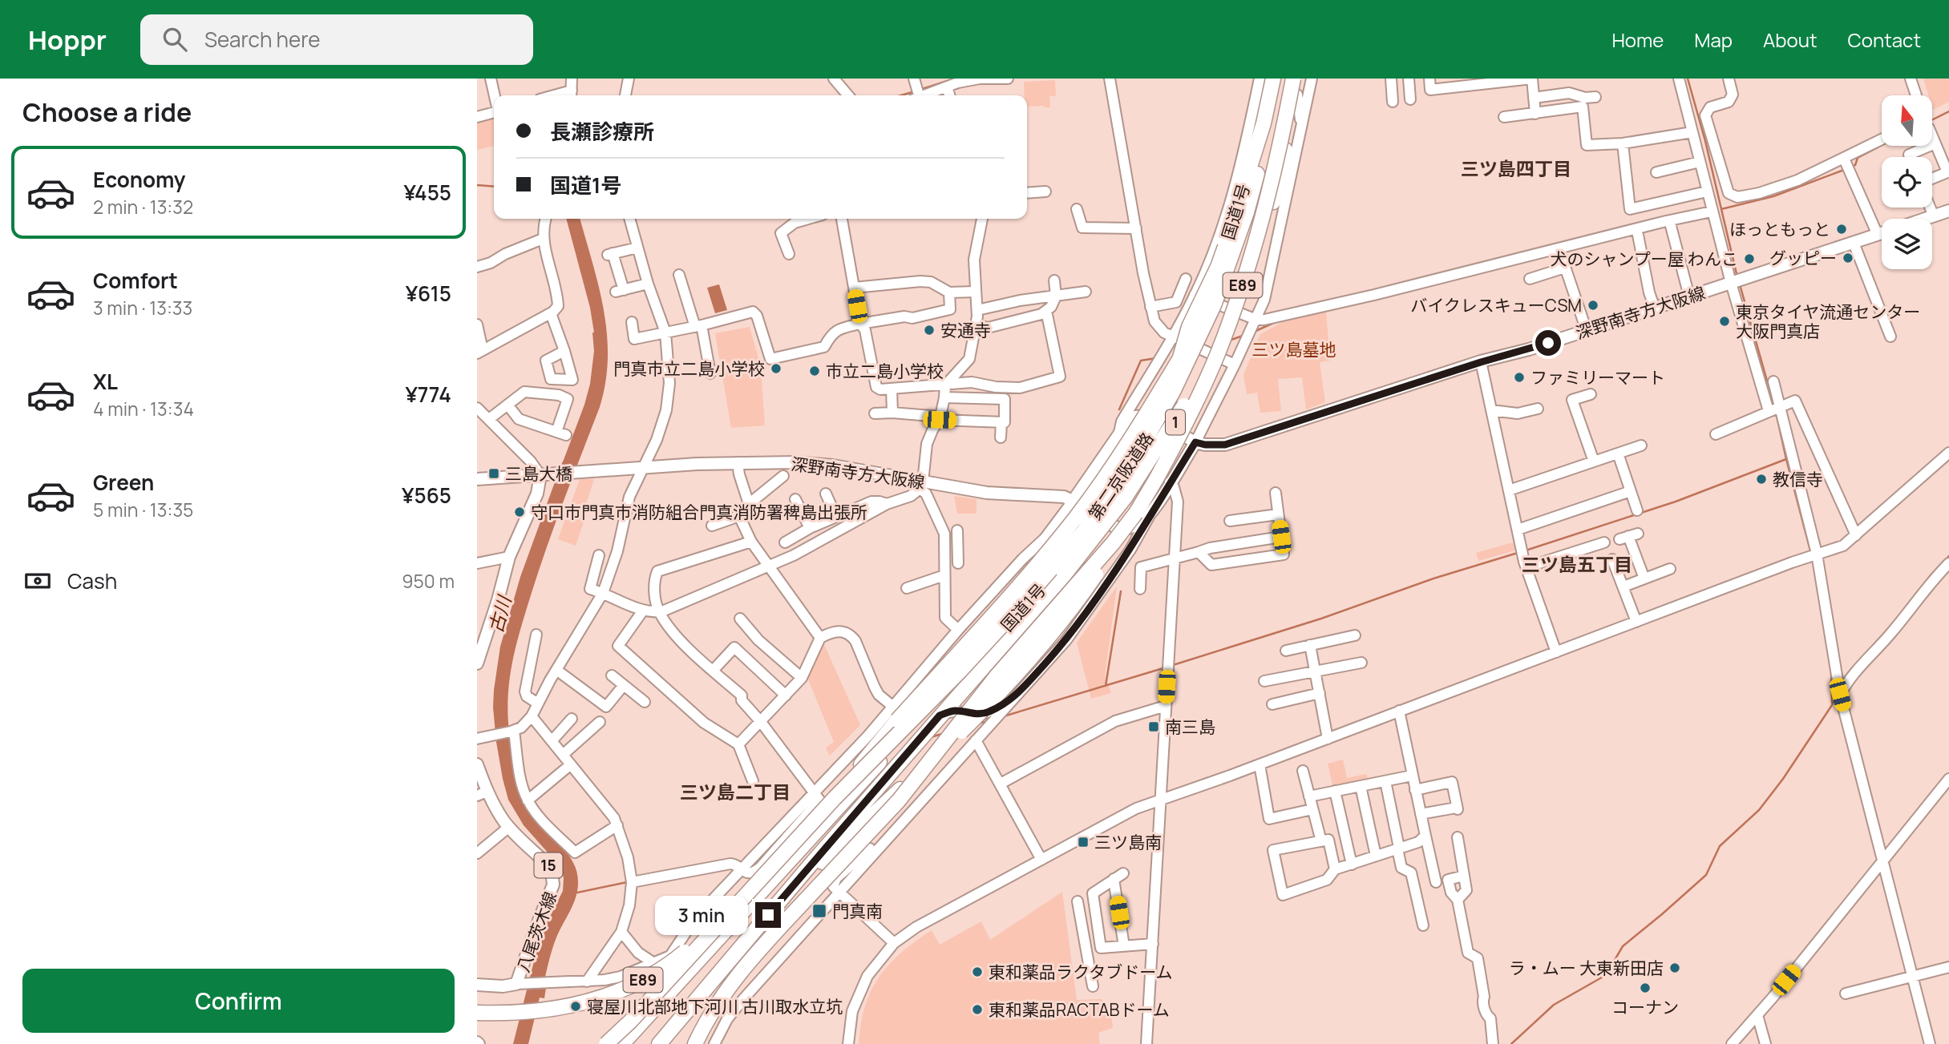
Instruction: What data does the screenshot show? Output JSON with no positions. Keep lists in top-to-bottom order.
{
  "streets": {
    "highway": [
      "国道1号",
      "E89",
      "1",
      "第二京阪道路"
    ],
    "main road": ["深野南寺方大阪線", "15", "八尾茨木線"]
  },
  "crossings": [
    ["E89", "第二京阪道路"]
  ],
  "districts": ["三ツ島四丁目", "三ツ島五丁目", "三ツ島二丁目"],
  "water": ["古川"],
  "parks": ["三ツ島墓地"],
  "places": {
    "other": [
      "ほっともっと",
      "グッピー",
      "犬のシャンプー屋 わんこ",
      "バイクレスキューCSM",
      "東京タイヤ流通センター 大阪門真店",
      "安通寺",
      "門真市立二島小学校",
      "市立二島小学校",
      "ファミリーマート",
      "教信寺",
      "守口市門真市消防組合門真消防署稗島出張所",
      "ラ・ムー 大東新田店",
      "東和薬品ラクタブドーム",
      "コーナン",
      "寝屋川北部地下河川 古川取水立坑",
      "東和薬品RACTABドーム"
    ],
    "transit": [
      "三島大橋",
      "南三島",
      "三ツ島南",
      "門真南"
    ]
  },
  "north": "top",
  "page": {
    "header": "Hoppr",
    "search": "Search here",
    "nav": [
      "Home",
      "Map",
      "About",
      "Contact"
    ],
    "heading": "Choose a ride",
    "banner": ["長瀬診療所", "国道1号"],
    "list": [
      {
        "name": "Economy",
        "note": "2 min · 13:32",
        "value": "¥455"
      },
      {
        "name": "Comfort",
        "note": "3 min · 13:33",
        "value": "¥615"
      },
      {
        "name": "XL",
        "note": "4 min · 13:34",
        "value": "¥774"
      },
      {
        "name": "Green",
        "note": "5 min · 13:35",
        "value": "¥565"
      }
    ],
    "pay": ["Cash", "950 m"],
    "bubble": "3 min",
    "buttons": "Confirm"
  }
}
